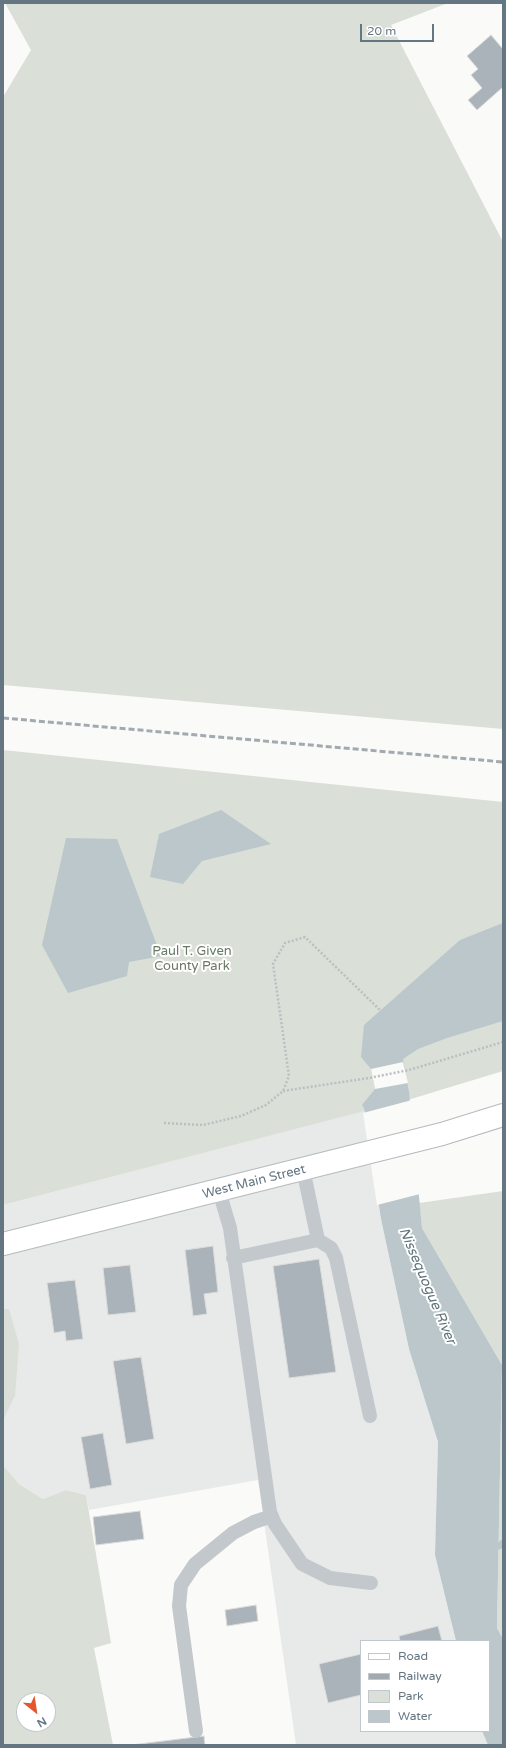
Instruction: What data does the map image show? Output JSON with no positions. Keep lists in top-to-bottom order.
{
  "streets": {
    "main road": ["West Main Street"]
  },
  "water": ["Nissequogue River"],
  "parks": ["Paul T. Given County Park"],
  "legend": [
    "Road",
    "Railway",
    "Park",
    "Water"
  ],
  "scale_bar": "20 m",
  "north": "bottom right"
}
